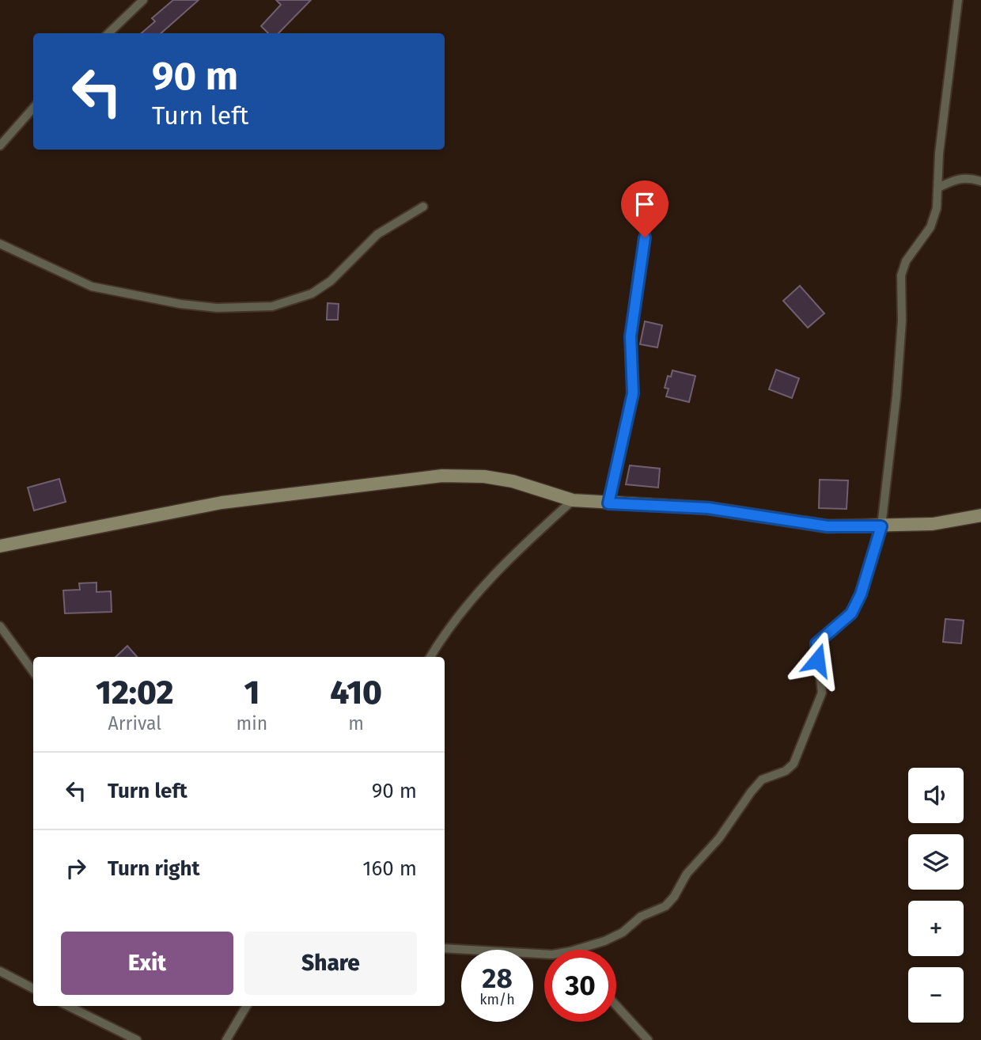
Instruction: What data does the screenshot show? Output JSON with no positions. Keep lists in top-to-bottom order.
{
  "page": {
    "turn": ["90 m", "Turn left"],
    "eta": [
      "12:02",
      "Arrival",
      "1",
      "min",
      "410",
      "m"
    ],
    "list": [
      {
        "name": "Turn left",
        "value": "90 m"
      },
      {
        "name": "Turn right",
        "value": "160 m"
      }
    ],
    "map_buttons": ["+", "−"],
    "buttons": ["Exit", "Share"],
    "speed": "28 km/h",
    "limit": "30"
  }
}
